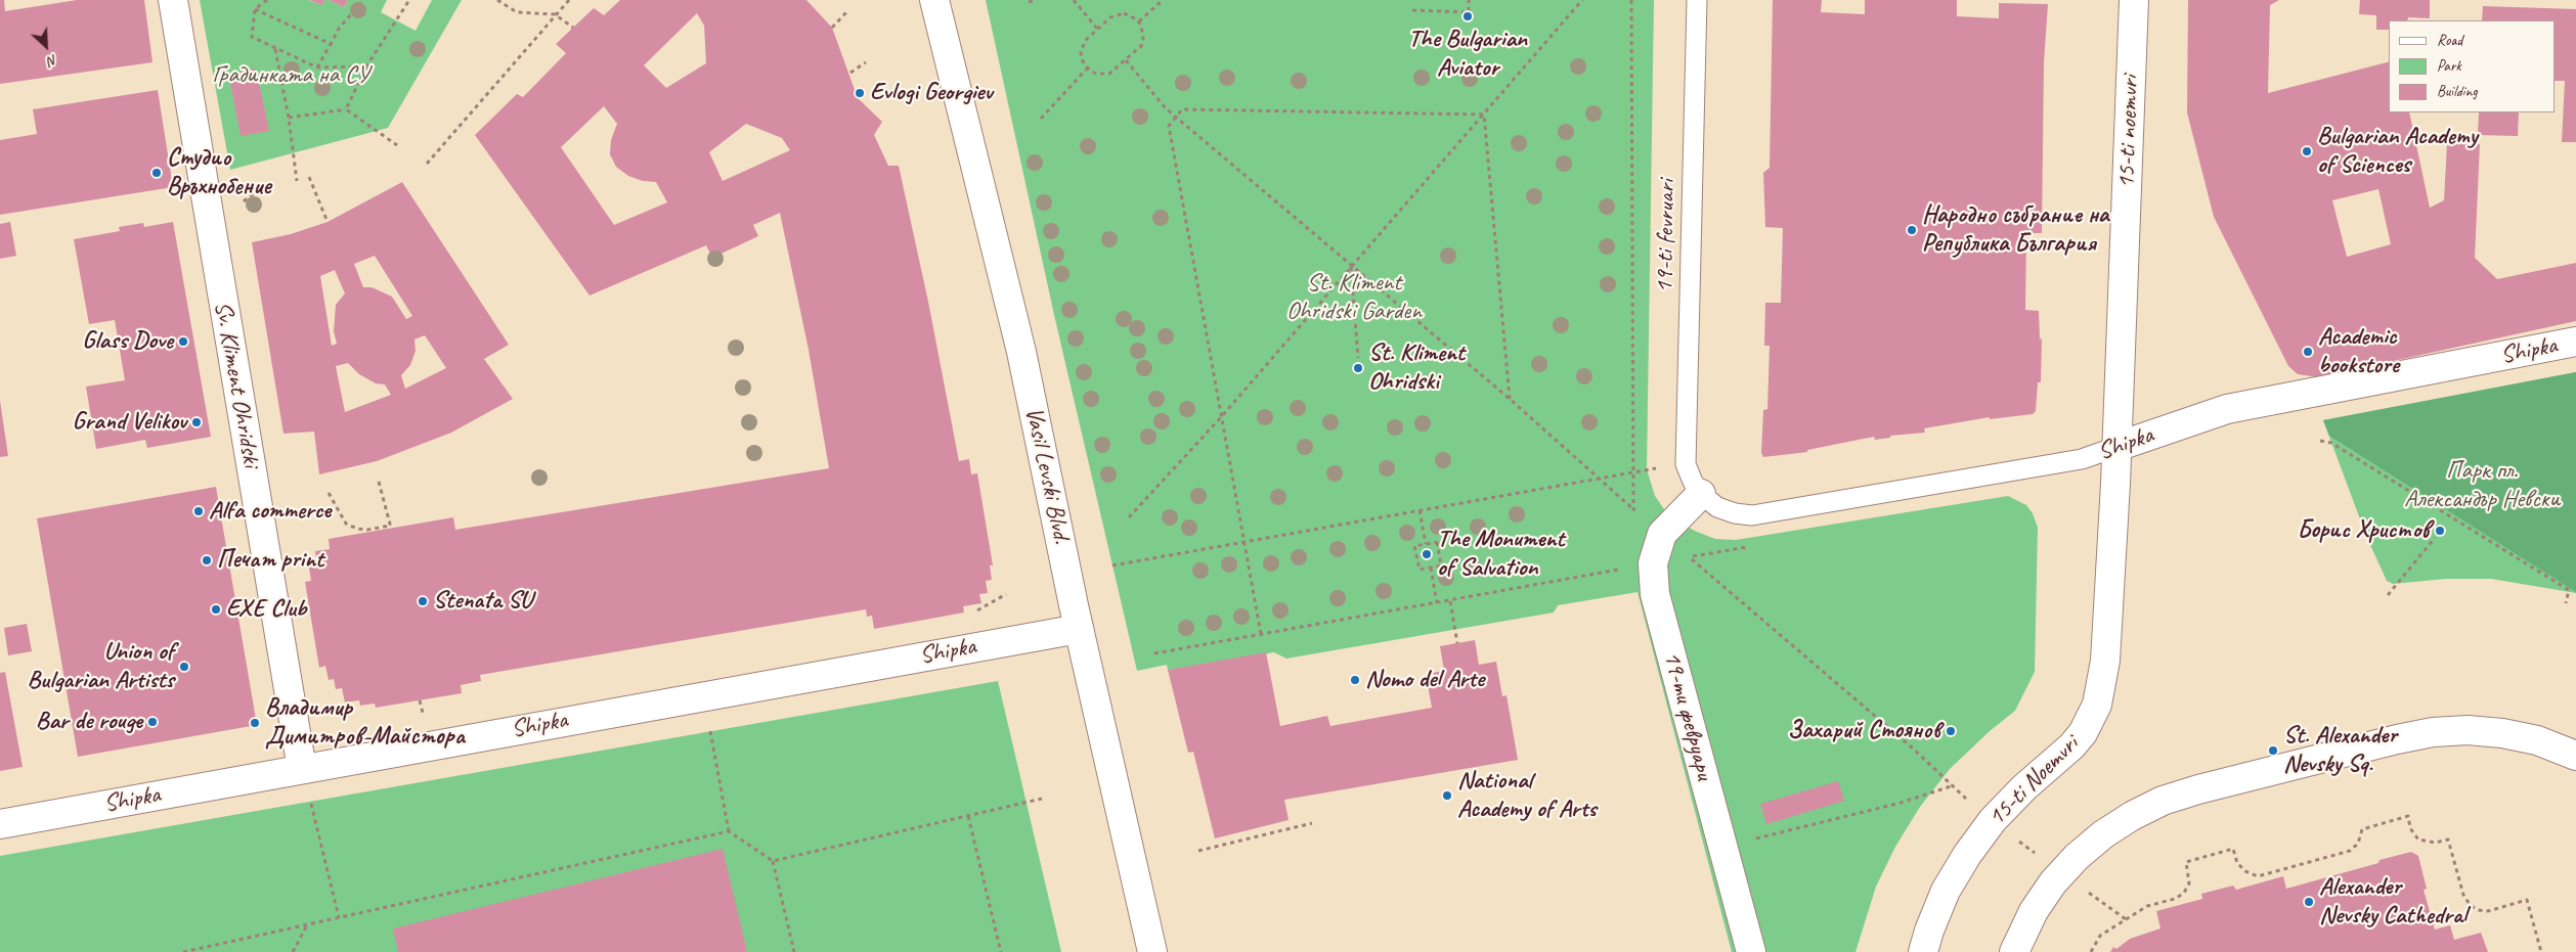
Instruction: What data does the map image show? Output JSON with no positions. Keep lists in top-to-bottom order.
{
  "streets": {
    "street": [
      "15-ti noemvri",
      "Shipka",
      "Sv. Kliment Ohridski",
      "Vasil Levski Blvd.",
      "19-ти февруари",
      "15-ti Noemvri"
    ],
    "lane": ["19-ti fevruari"]
  },
  "crossings": [
    ["15-ti noemvri", "Shipka"],
    ["15-ti noemvri", "15-ti Noemvri"],
    ["19-ti fevruari", "Shipka"],
    ["19-ti fevruari", "19-ти февруари"],
    ["Shipka", "Sv. Kliment Ohridski"],
    ["Shipka", "Vasil Levski Blvd."],
    ["Shipka", "19-ти февруари"],
    ["Shipka", "15-ti Noemvri"]
  ],
  "parks": ["Градинката на СУ", "St. Kliment Ohridski Garden", "Парк пл. Александър Невски"],
  "places": [
    "The Bulgarian Aviator",
    "Evlogi Georgiev",
    "Bulgarian Academy of Sciences",
    "Студио Връхнобение",
    "Народно събрание на Република България",
    "Glass Dove",
    "Academic bookstore",
    "St. Kliment Ohridski",
    "Grand Velikov",
    "Alfa commerce",
    "Борис Христов",
    "The Monument of Salvation",
    "Печат print",
    "Stenata SU",
    "EXE Club",
    "Union of Bulgarian Artists",
    "Nomo del Arte",
    "Bar de rouge",
    "Владимир Димитров-Майстора",
    "Захарий Стоянов",
    "St. Alexander Nevsky Sq.",
    "National Academy of Arts",
    "Alexander Nevsky Cathedral"
  ],
  "legend": ["Road", "Park", "Building"],
  "north": "bottom right"
}
